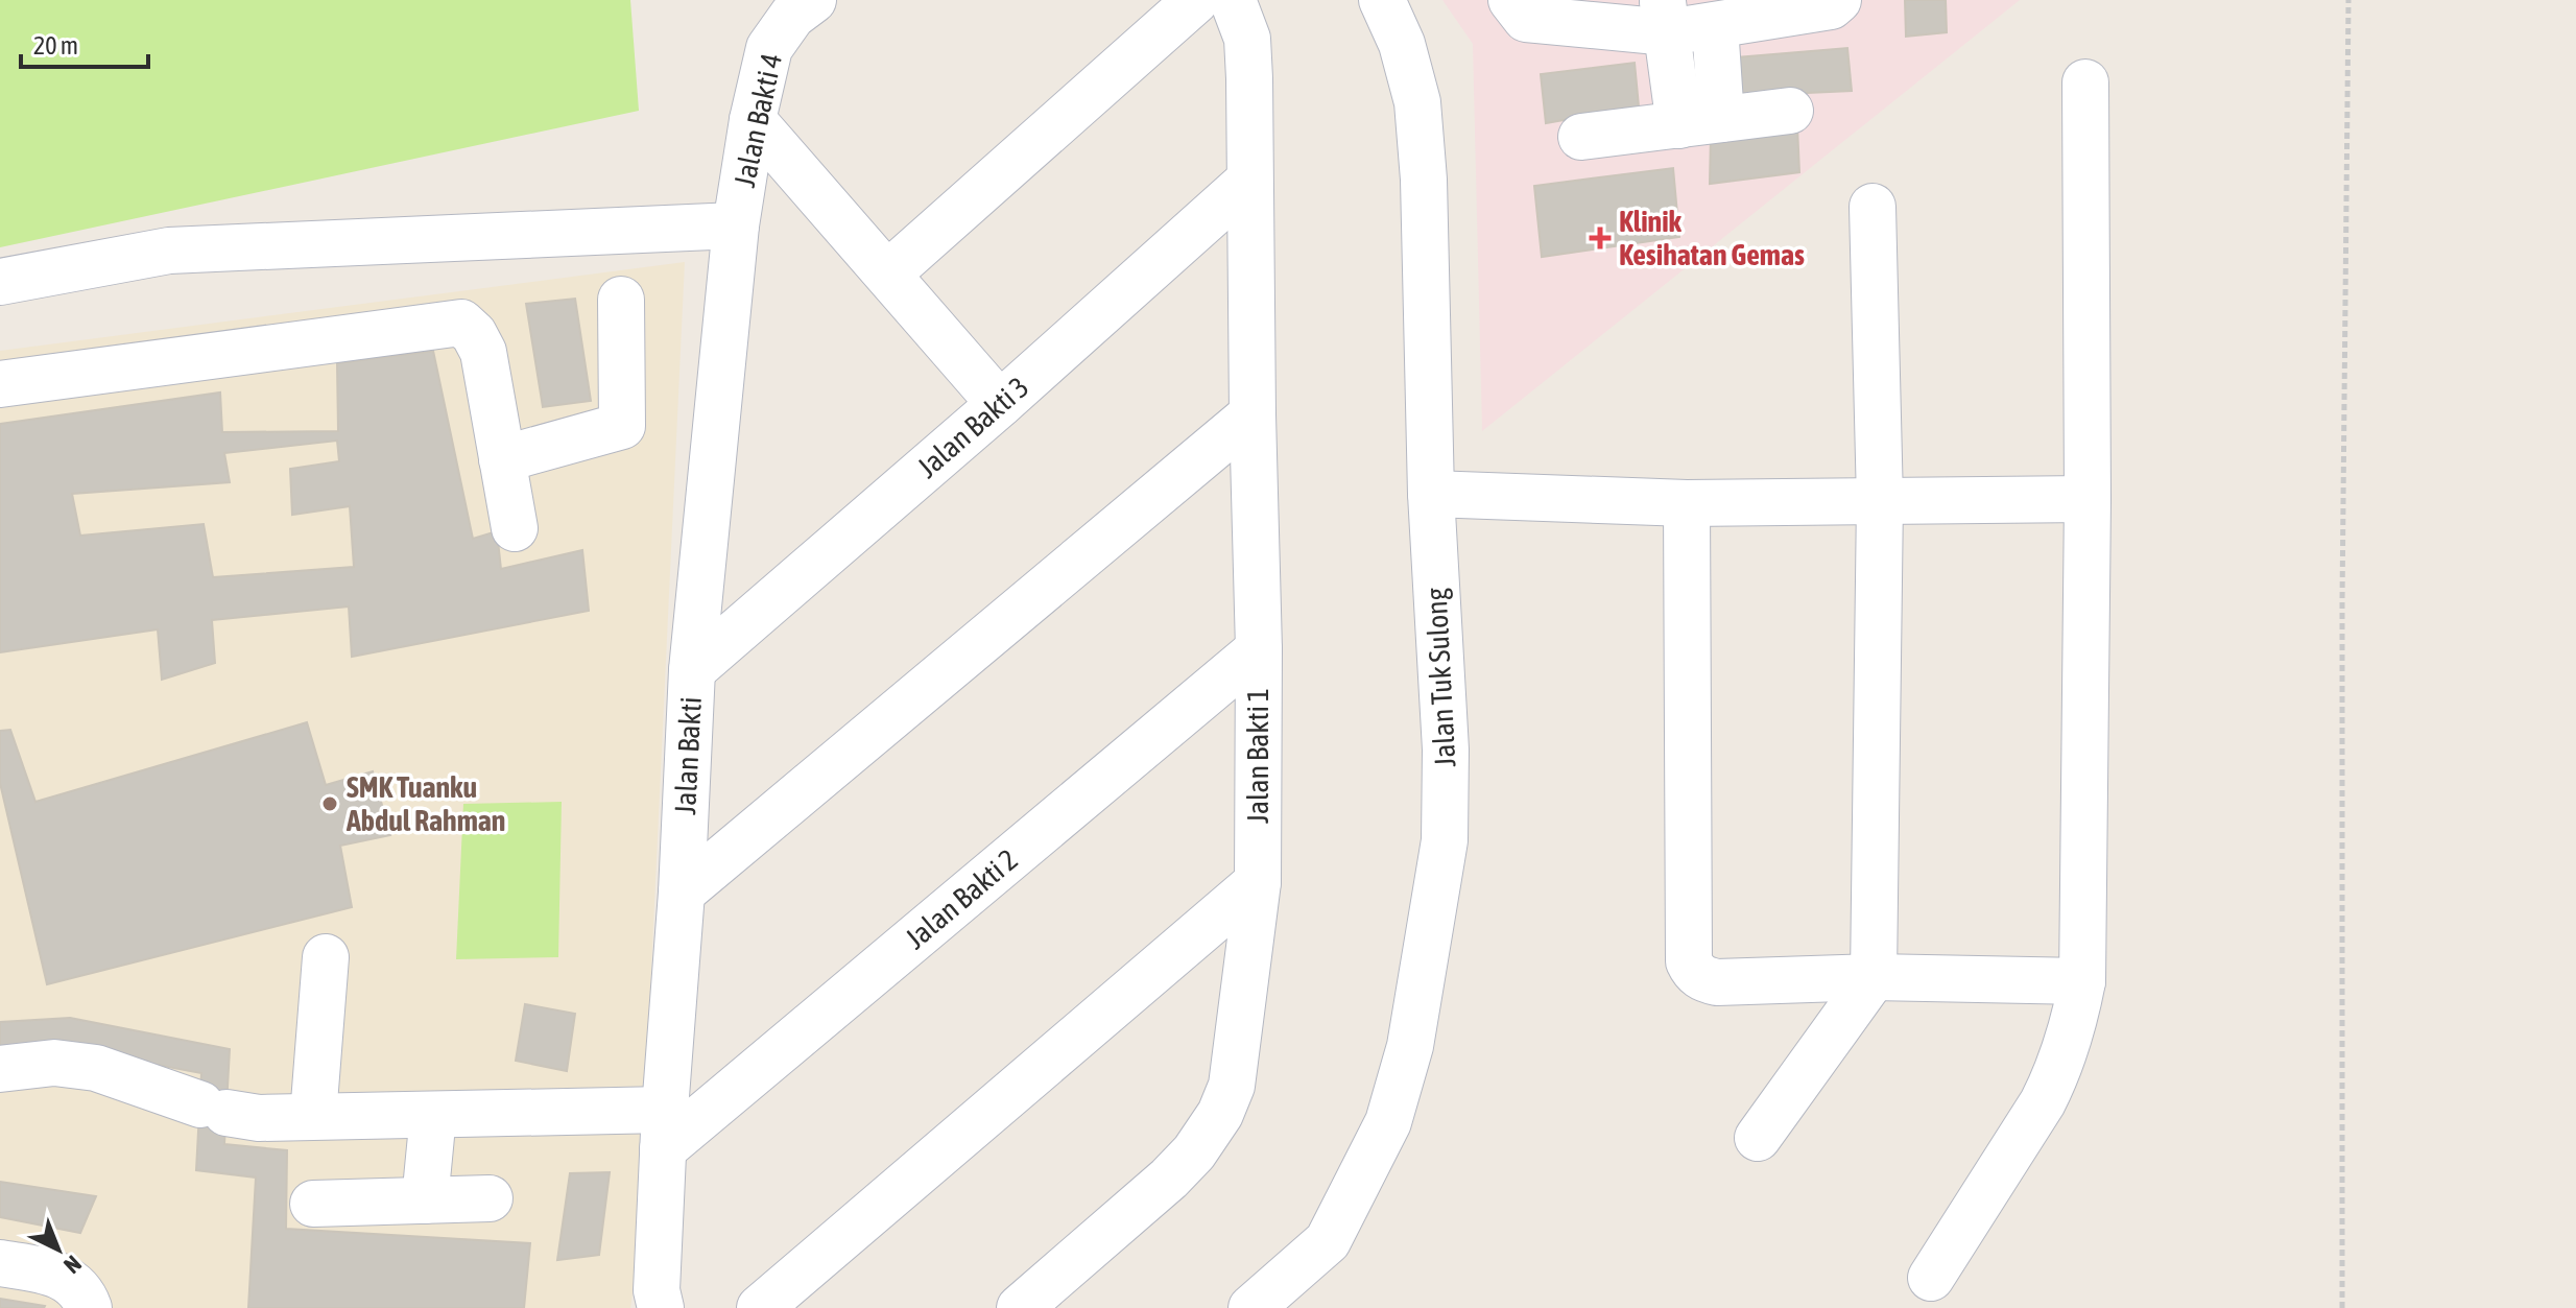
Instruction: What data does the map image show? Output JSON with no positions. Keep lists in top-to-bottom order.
{
  "streets": {
    "street": [
      "Jalan Bakti 4",
      "Jalan Bakti 3",
      "Jalan Tuk Sulong",
      "Jalan Bakti",
      "Jalan Bakti 1",
      "Jalan Bakti 2"
    ]
  },
  "crossings": [
    ["Jalan Bakti 4", "Jalan Bakti"],
    ["Jalan Bakti 3", "Jalan Bakti"],
    ["Jalan Bakti 3", "Jalan Bakti 1"],
    ["Jalan Bakti", "Jalan Bakti 2"],
    ["Jalan Bakti 1", "Jalan Bakti 2"]
  ],
  "places": {
    "health": ["Klinik Kesihatan Gemas"],
    "other": ["SMK Tuanku Abdul Rahman"]
  },
  "scale_bar": "20 m",
  "north": "bottom right"
}
